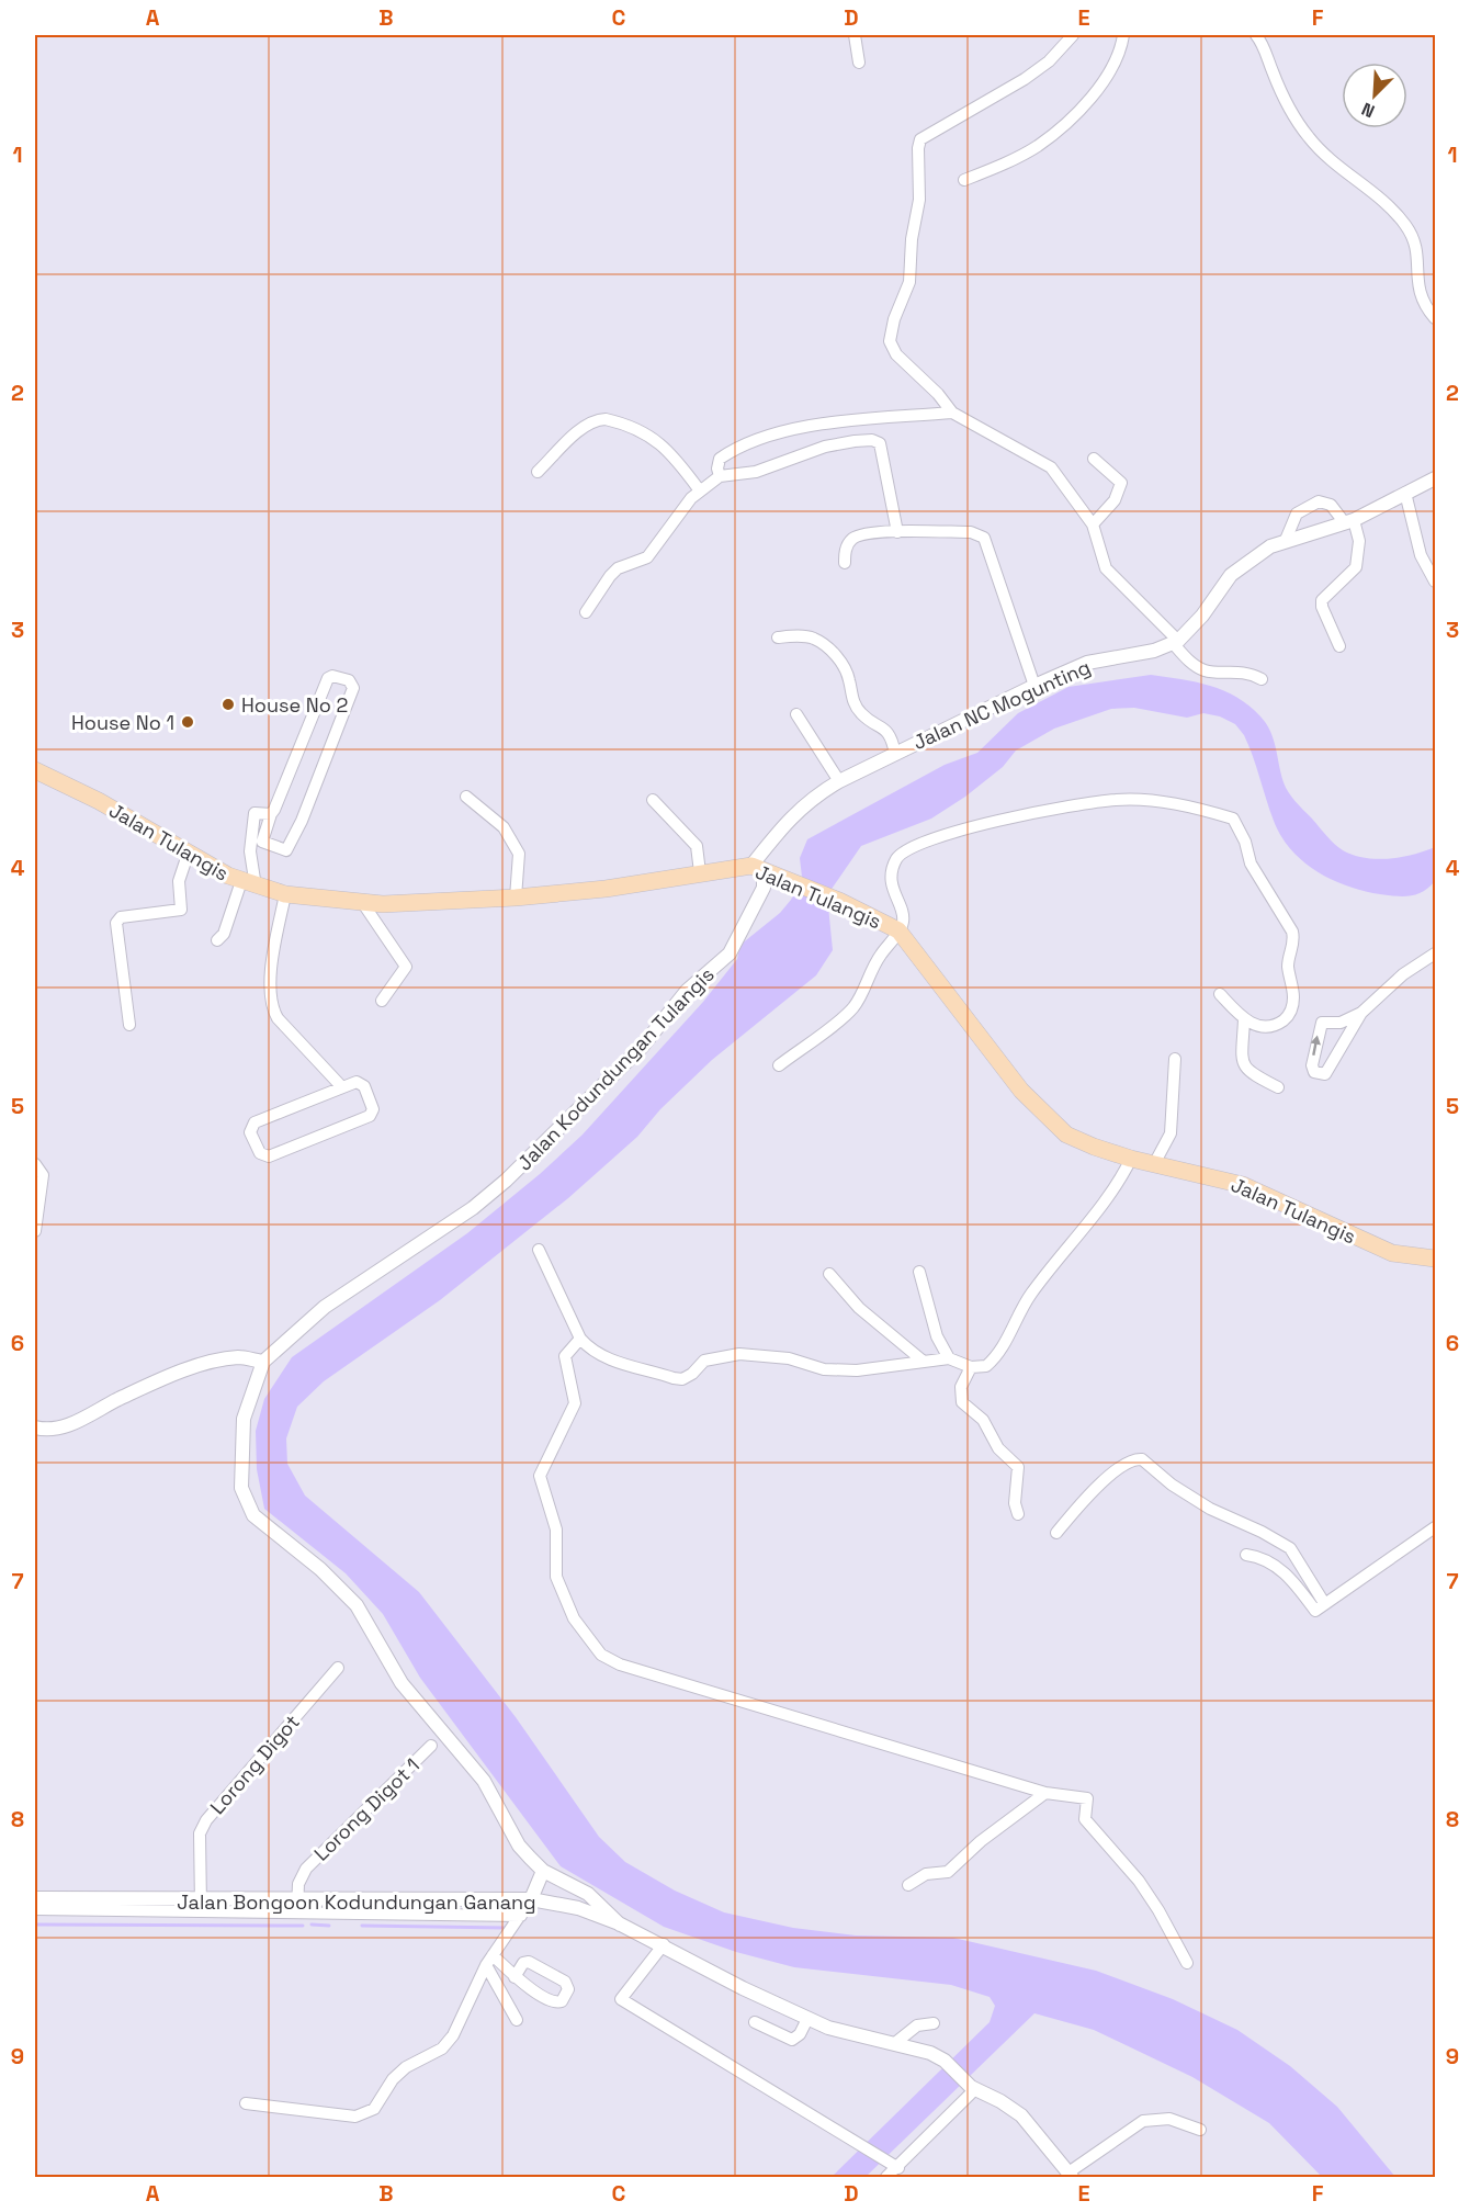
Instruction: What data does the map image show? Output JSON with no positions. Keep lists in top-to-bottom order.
{
  "streets": {
    "main road": ["Jalan Tulangis"],
    "street": [
      "Jalan NC Mogunting",
      "Jalan Kodundungan Tulangis",
      "Lorong Digot",
      "Lorong Digot 1",
      "Jalan Bongoon Kodundungan Ganang"
    ]
  },
  "crossings": [
    ["Jalan NC Mogunting", "Jalan Tulangis"],
    ["Jalan NC Mogunting", "Jalan Kodundungan Tulangis"],
    ["Jalan Tulangis", "Jalan Kodundungan Tulangis"],
    ["Jalan Kodundungan Tulangis", "Jalan Bongoon Kodundungan Ganang"],
    ["Lorong Digot", "Jalan Bongoon Kodundungan Ganang"],
    ["Lorong Digot 1", "Jalan Bongoon Kodundungan Ganang"]
  ],
  "places": ["House No 2", "House No 1"],
  "north": "bottom left",
  "grid": {
    "columns": [
      "A",
      "B",
      "C",
      "D",
      "E",
      "F"
    ],
    "rows": [
      "1",
      "2",
      "3",
      "4",
      "5",
      "6",
      "7",
      "8",
      "9"
    ]
  }
}
